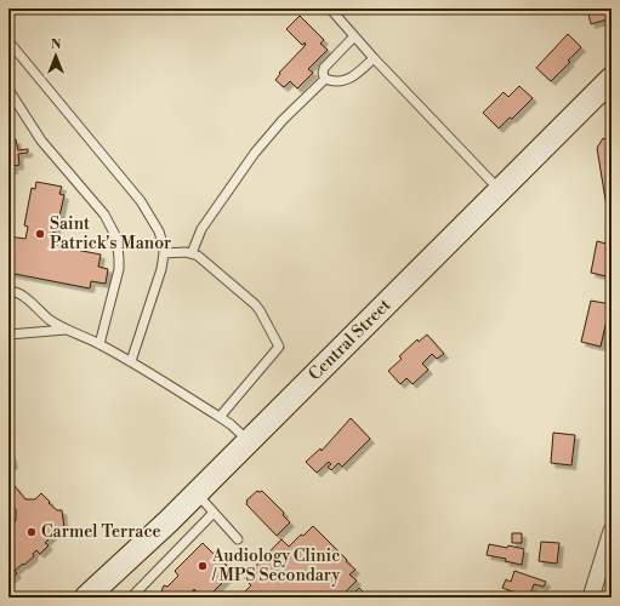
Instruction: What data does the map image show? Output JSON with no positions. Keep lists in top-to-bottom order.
{
  "streets": {
    "main road": ["Central Street"]
  },
  "places": ["Saint Patrick's Manor", "Carmel Terrace", "Audiology Clinic / MPS Secondary"],
  "north": "top"
}
